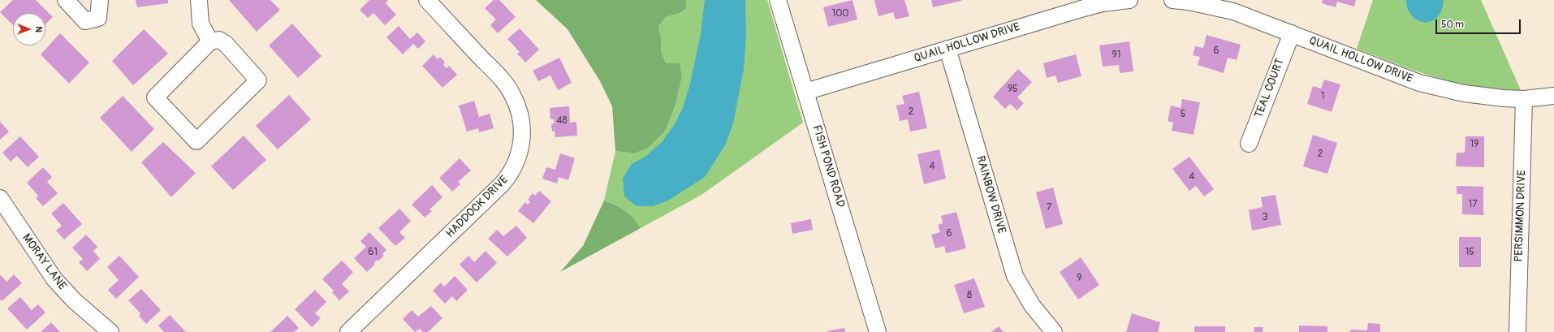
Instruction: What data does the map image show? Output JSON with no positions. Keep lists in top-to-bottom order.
{
  "streets": {
    "street": [
      "QUAIL HOLLOW DRIVE",
      "TEAL COURT",
      "FISH POND ROAD",
      "RAINBOW DRIVE",
      "HADDOCK DRIVE",
      "PERSIMMON DRIVE",
      "MORAY LANE"
    ]
  },
  "crossings": [
    ["QUAIL HOLLOW DRIVE", "TEAL COURT"],
    ["QUAIL HOLLOW DRIVE", "FISH POND ROAD"],
    ["QUAIL HOLLOW DRIVE", "RAINBOW DRIVE"],
    ["QUAIL HOLLOW DRIVE", "PERSIMMON DRIVE"]
  ],
  "house_numbers": [
    "100",
    "6",
    "91",
    "95",
    "1",
    "2",
    "5",
    "48",
    "19",
    "2",
    "4",
    "4",
    "17",
    "7",
    "3",
    "6",
    "61",
    "15",
    "9",
    "8"
  ],
  "scale_bar": "50 m",
  "north": "right"
}
